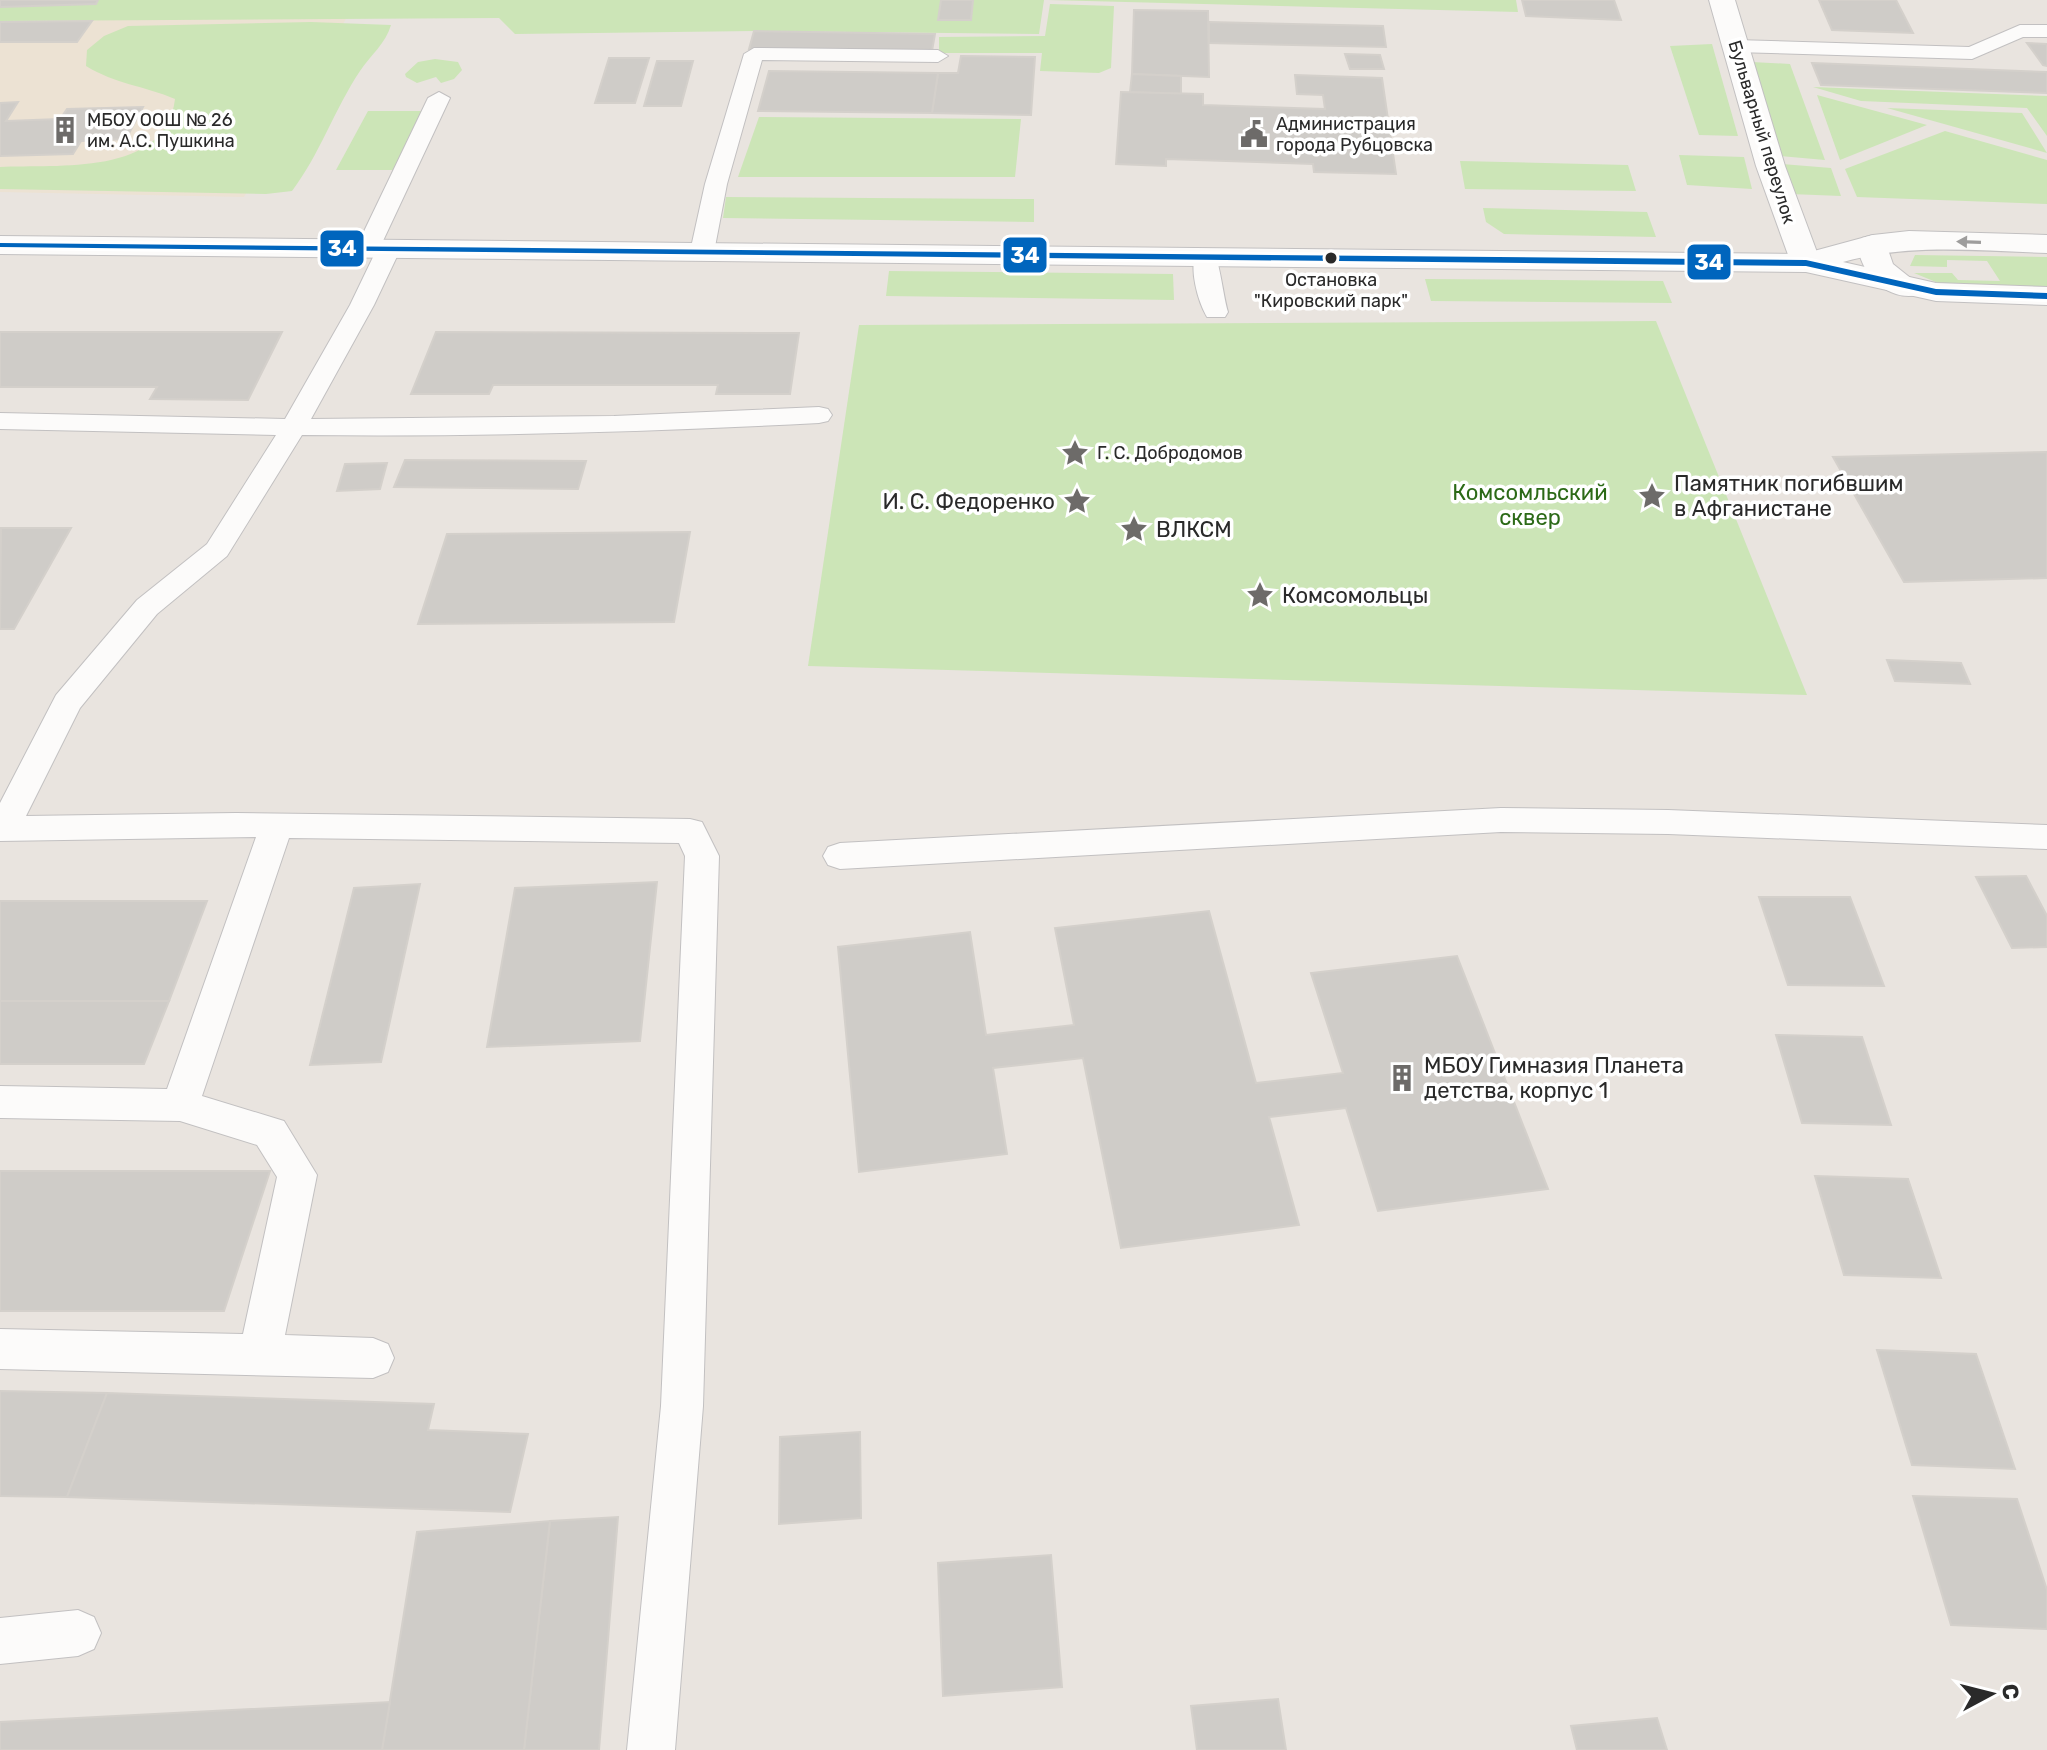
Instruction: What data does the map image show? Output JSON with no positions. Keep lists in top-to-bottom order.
{
  "streets": {
    "main road": ["Бульварный переулок"]
  },
  "parks": ["Комсомльский сквер"],
  "places": {
    "building": ["МБОУ ООШ № 26 им. А.С. Пушкина", "МБОУ Гимназия Планета детства, корпус 1"],
    "public building": ["Администрация города Рубцовска"],
    "other": ["Остановка \"Кировский парк\""],
    "place": [
      "Г. С. Добродомов",
      "Памятник погибвшим в Афганистане",
      "И. С. Федоренко",
      "ВЛКСМ",
      "Комсомольцы"
    ]
  },
  "lines": ["transit line 34"],
  "north": "right"
}
